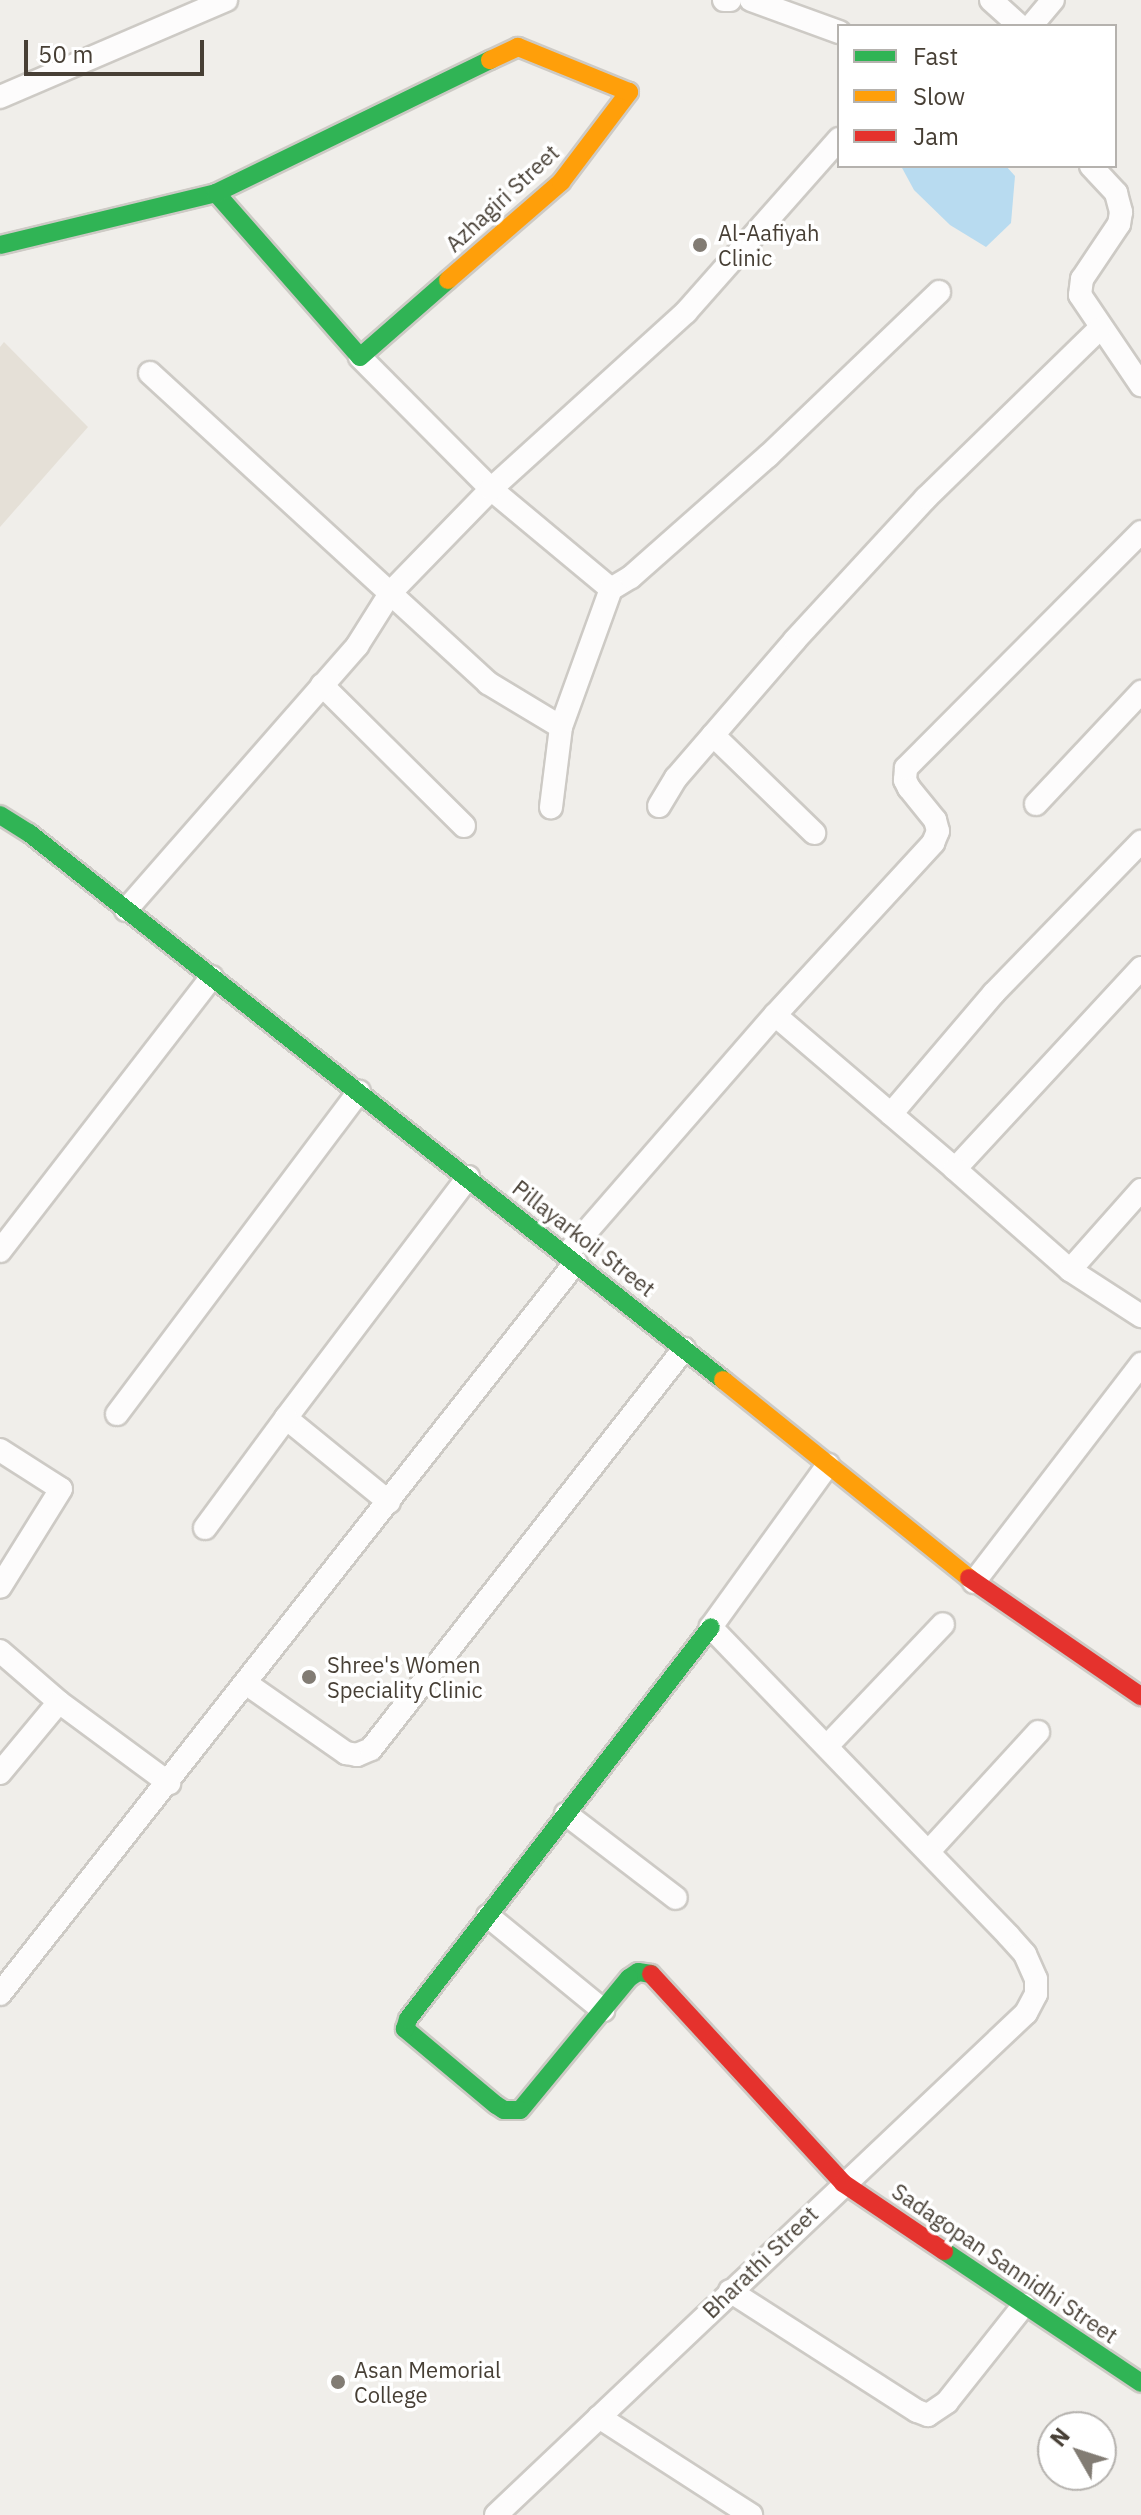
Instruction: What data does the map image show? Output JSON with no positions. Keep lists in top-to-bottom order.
{
  "streets": {
    "street": [
      "Azhagiri Street",
      "Pillayarkoil Street",
      "Bharathi Street",
      "Sadagopan Sannidhi Street"
    ]
  },
  "crossings": [
    ["Bharathi Street", "Sadagopan Sannidhi Street"]
  ],
  "places": ["Al-Aafiyah Clinic", "Shree's Women Speciality Clinic", "Asan Memorial College"],
  "legend": ["Fast", "Slow", "Jam"],
  "scale_bar": "50 m",
  "north": "top left"
}
